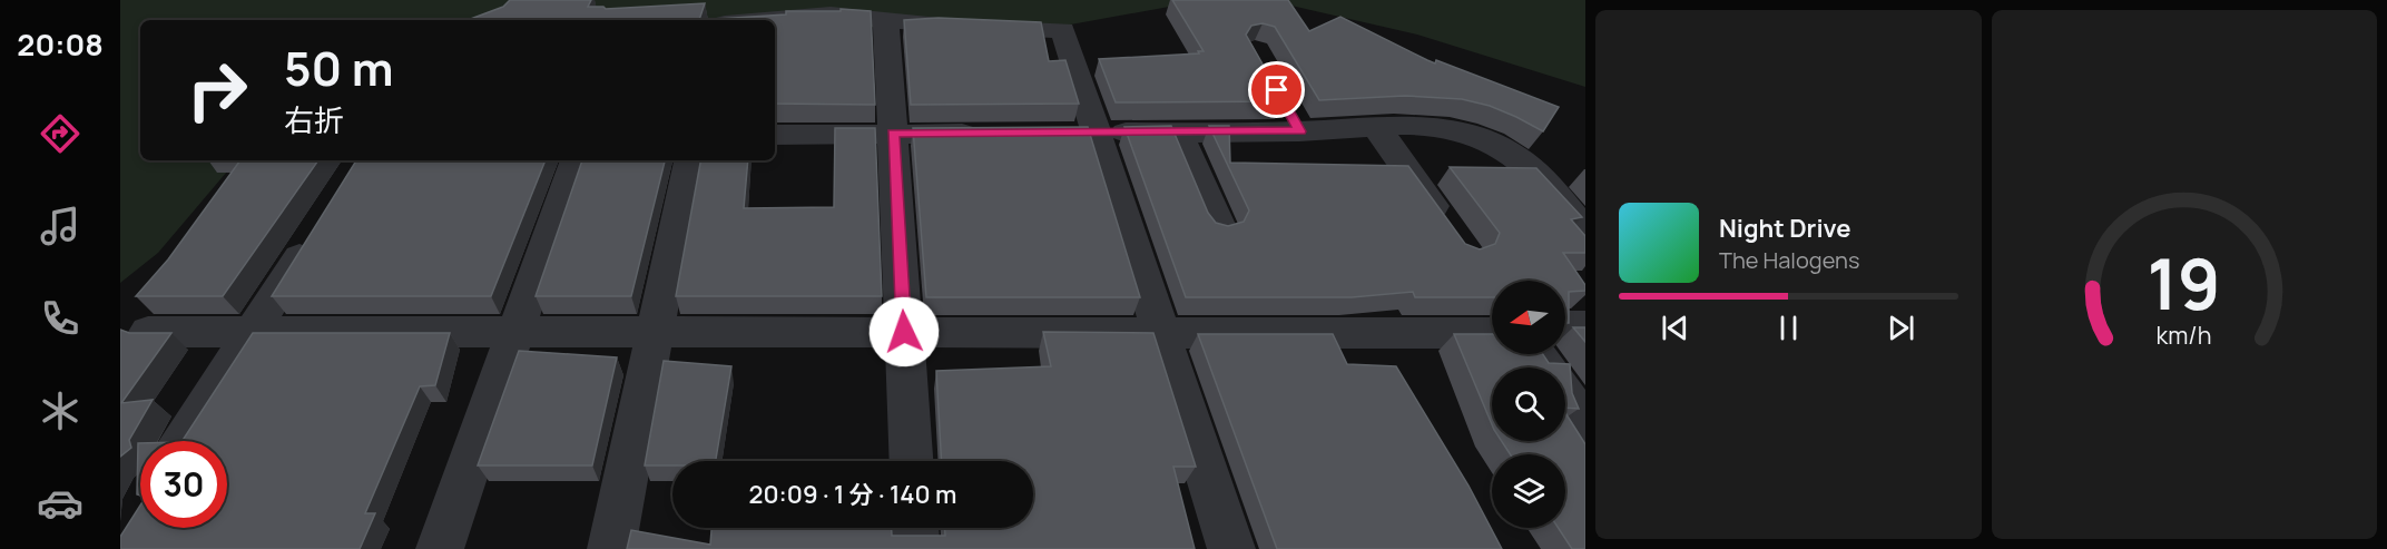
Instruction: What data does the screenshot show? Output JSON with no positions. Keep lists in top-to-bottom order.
{
  "north": "left",
  "page": {
    "tabs": "20:08",
    "turn": ["50 m", "右折"],
    "song": ["Night Drive", "The Halogens"],
    "limit": "30",
    "trip": "20:09 · 1 分 · 140 m",
    "gauge": ["19", "km/h"]
  }
}
